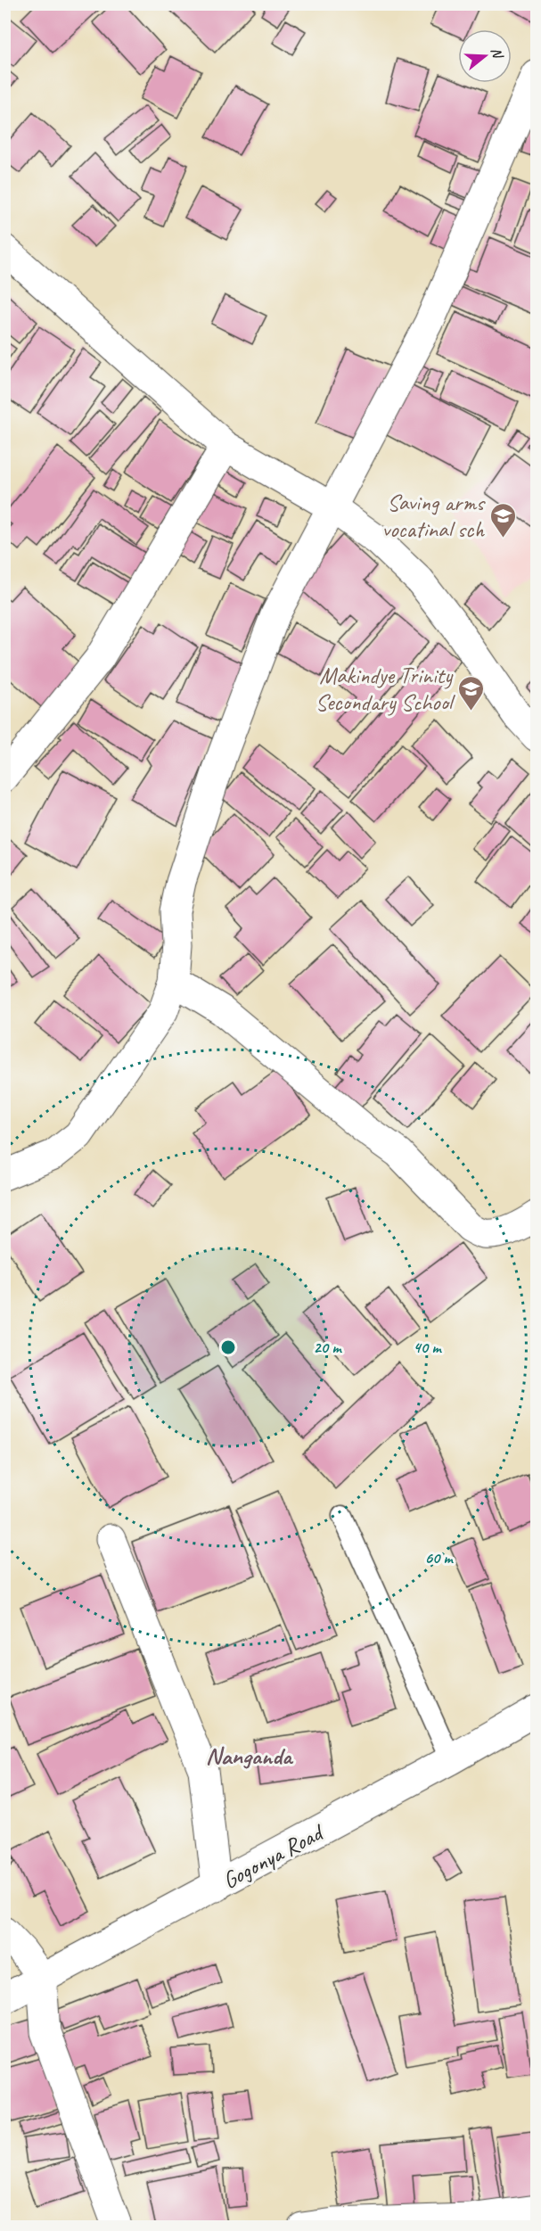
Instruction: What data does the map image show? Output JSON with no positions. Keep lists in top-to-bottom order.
{
  "streets": {
    "street": ["Gogonya Road"]
  },
  "districts": ["Nanganda"],
  "places": {
    "school or university": ["Saving arms vocatinal sch", "Makindye Trinity Secondary School"]
  },
  "north": "right",
  "rings": ["20 m", "40 m", "60 m"]
}
